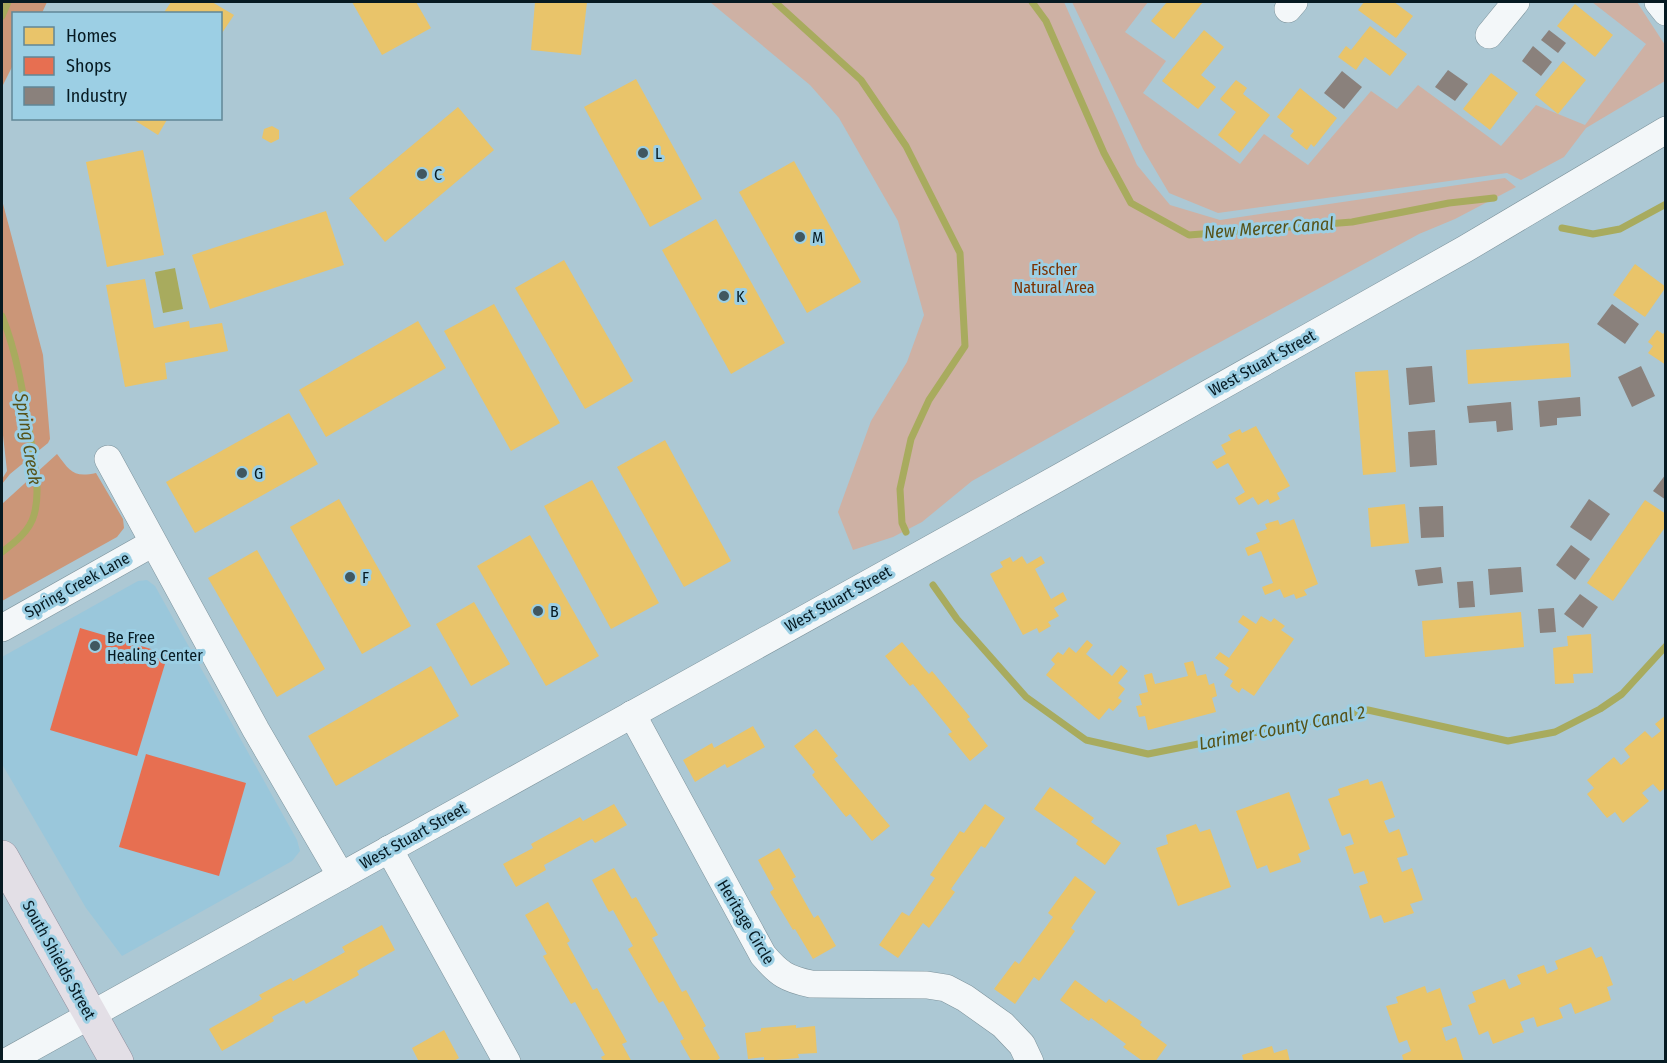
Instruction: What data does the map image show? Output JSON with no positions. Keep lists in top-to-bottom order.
{
  "streets": {
    "main road": ["South Shields Street"],
    "street": ["West Stuart Street", "Spring Creek Lane", "Heritage Circle"]
  },
  "crossings": [
    ["West Stuart Street", "Heritage Circle"],
    ["West Stuart Street", "South Shields Street"]
  ],
  "water": ["New Mercer Canal", "Spring Creek", "Larimer County Canal 2"],
  "parks": ["Fischer Natural Area"],
  "places": [
    "L",
    "C",
    "M",
    "K",
    "G",
    "F",
    "B",
    "Be Free Healing Center"
  ],
  "legend": ["Homes", "Shops", "Industry"]
}
